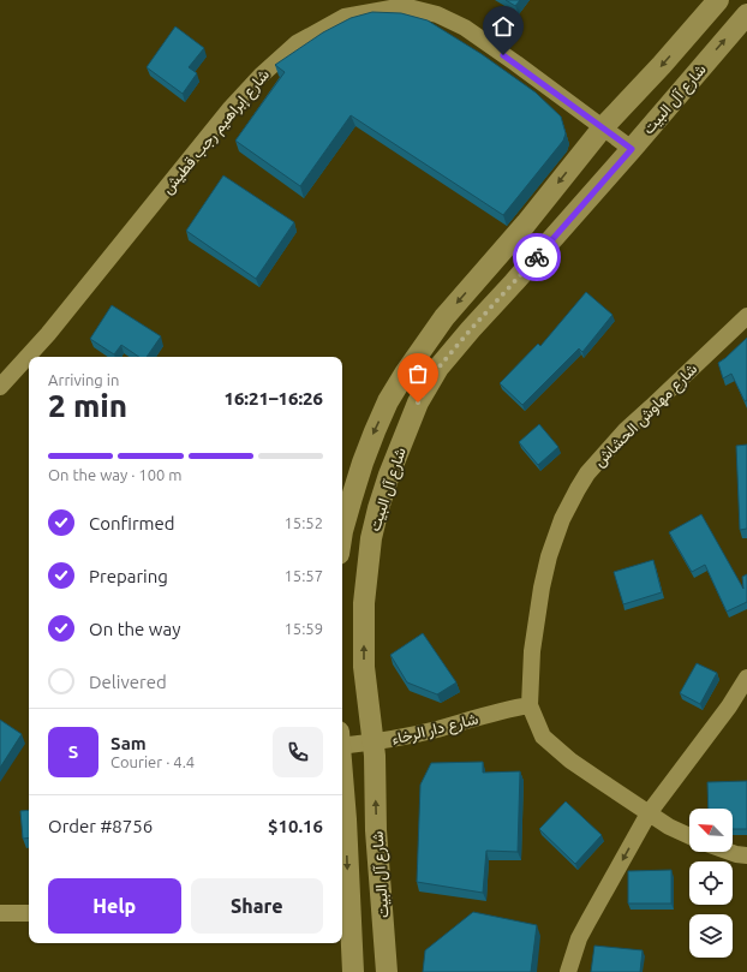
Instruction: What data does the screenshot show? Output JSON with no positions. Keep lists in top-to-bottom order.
{
  "streets": {
    "street": [
      "شارع آل البيت",
      "شارع إبراهيم رجب قطيش",
      "شارع مهاوش الحشاش",
      "شارع دار الرخاء"
    ]
  },
  "crossings": [
    ["شارع آل البيت", "شارع إبراهيم رجب قطيش"],
    ["شارع آل البيت", "شارع دار الرخاء"],
    ["شارع مهاوش الحشاش", "شارع دار الرخاء"]
  ],
  "north": "top left",
  "page": {
    "heading": ["2 min", "Arriving in", "16:21–16:26"],
    "panel": [
      "Sam",
      "Courier · 4.4",
      "Order #8756",
      "$10.16"
    ],
    "bar": "On the way · 100 m",
    "list": [
      ["Confirmed", "15:52"],
      ["Preparing", "15:57"],
      ["On the way", "15:59"],
      "Delivered"
    ],
    "round": "S",
    "buttons": ["Help", "Share"]
  }
}
